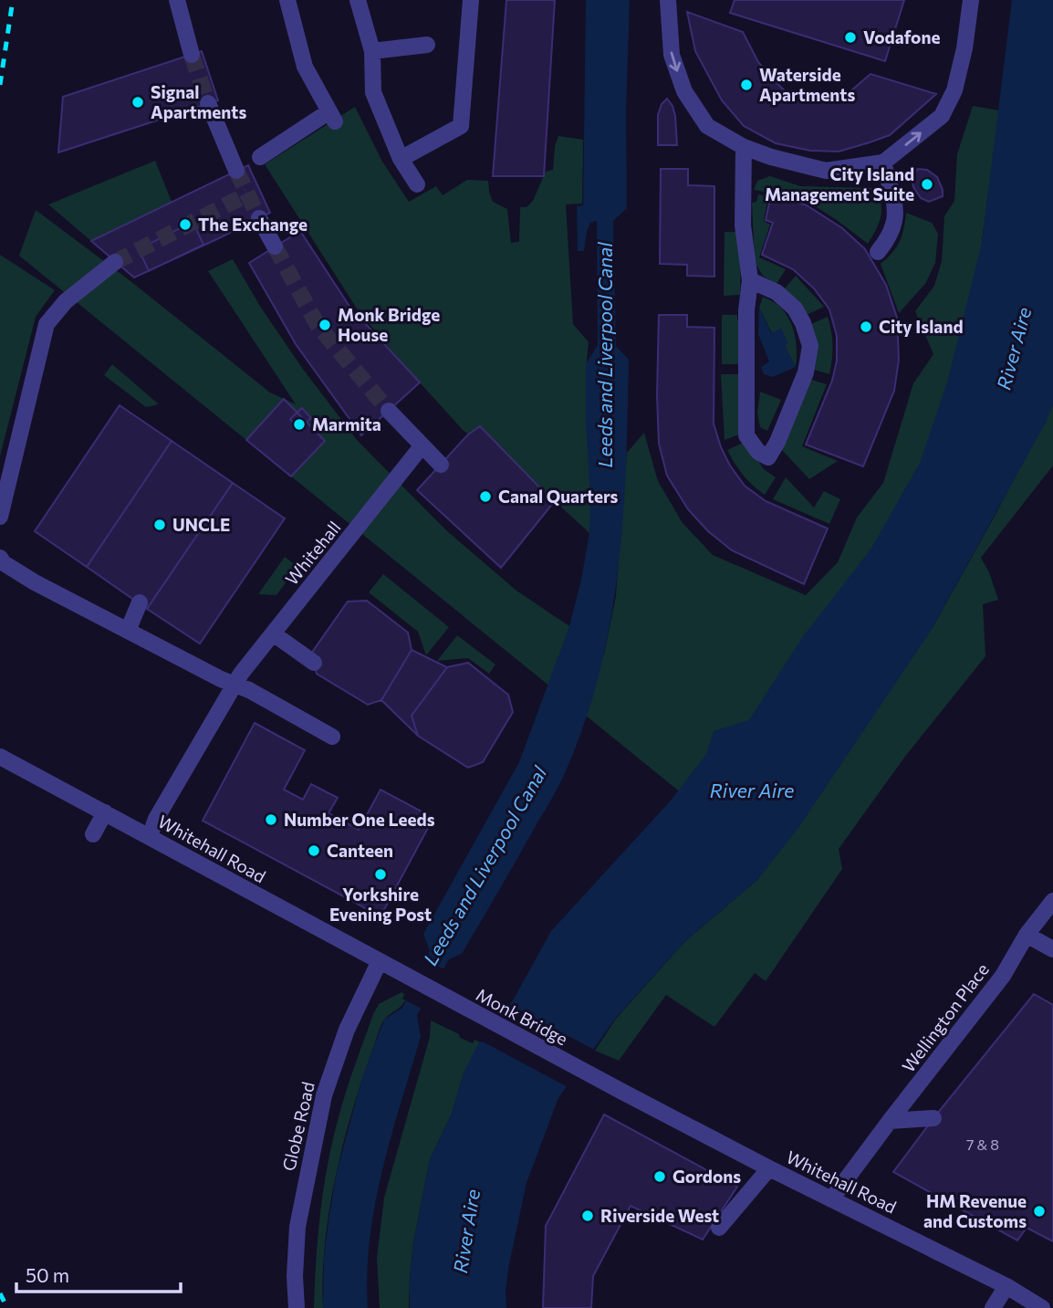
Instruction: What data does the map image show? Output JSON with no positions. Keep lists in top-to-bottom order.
{
  "streets": {
    "street": [
      "Whitehall",
      "Whitehall Road",
      "Monk Bridge",
      "Wellington Place",
      "Globe Road"
    ]
  },
  "crossings": [
    ["Whitehall", "Whitehall Road"],
    ["Whitehall Road", "Monk Bridge"],
    ["Whitehall Road", "Wellington Place"],
    ["Whitehall Road", "Globe Road"]
  ],
  "water": ["River Aire", "Leeds and Liverpool Canal"],
  "places": [
    "Vodafone",
    "Waterside Apartments",
    "Signal Apartments",
    "City Island Management Suite",
    "The Exchange",
    "Monk Bridge House",
    "City Island",
    "Marmita",
    "Canal Quarters",
    "UNCLE",
    "Number One Leeds",
    "Canteen",
    "Yorkshire Evening Post",
    "Gordons",
    "HM Revenue and Customs",
    "Riverside West"
  ],
  "house_numbers": ["7 & 8"],
  "scale_bar": "50 m"
}
